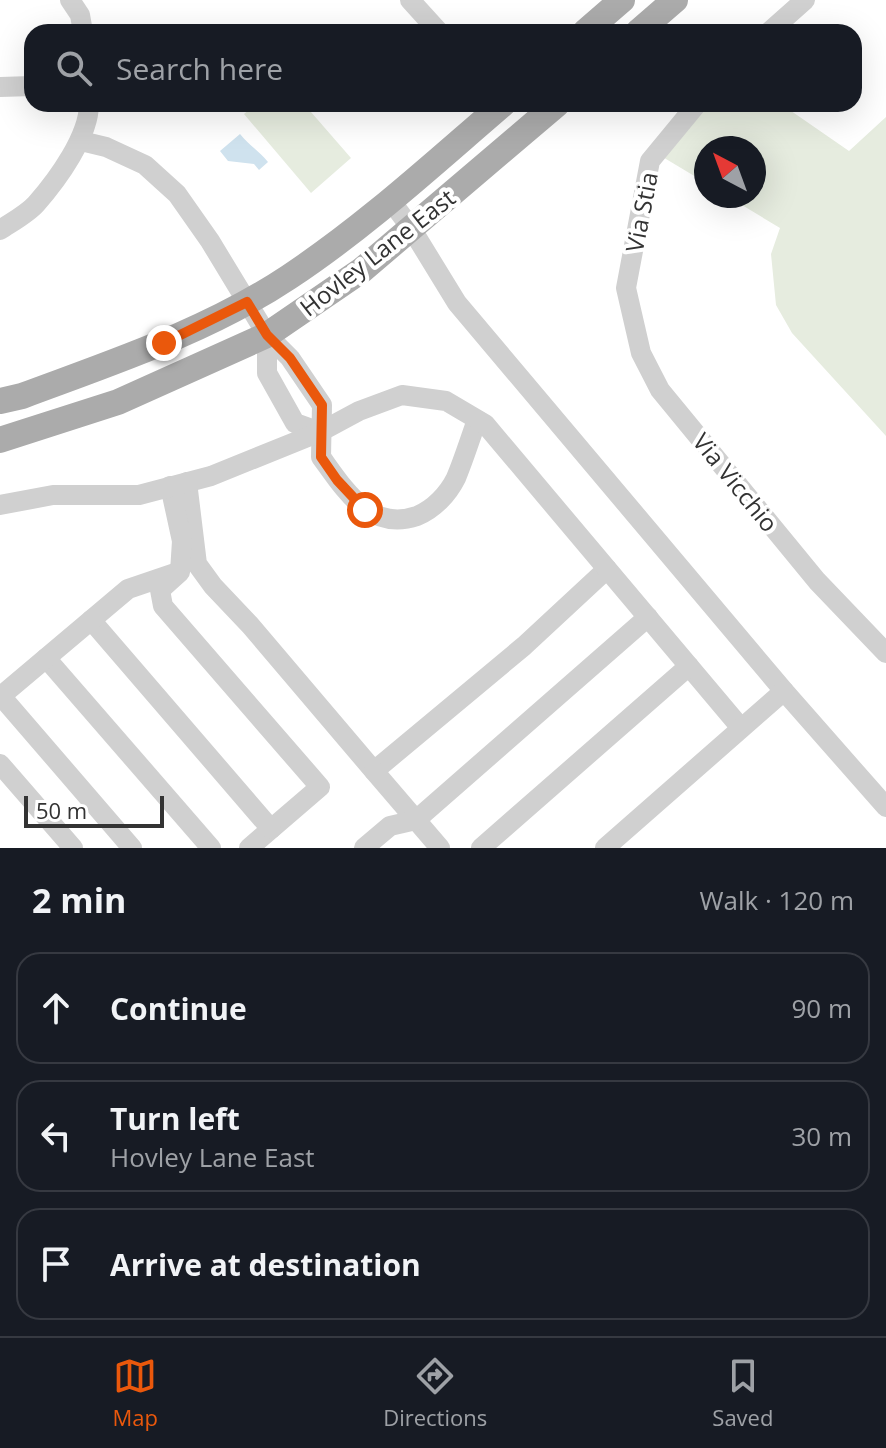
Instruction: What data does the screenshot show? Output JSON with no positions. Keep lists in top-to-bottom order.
{
  "streets": {
    "main road": ["Hovley Lane East"],
    "street": ["Via Stia", "Via Vicchio"]
  },
  "crossings": [
    ["Via Stia", "Via Vicchio"]
  ],
  "scale_bar": "50 m",
  "north": "top left",
  "page": {
    "search": "Search here",
    "scale": "50 m",
    "heading": ["2 min", "Walk · 120 m"],
    "list": [
      ["Continue", "90 m"],
      ["Turn left", "Hovley Lane East", "30 m"],
      "Arrive at destination"
    ],
    "nav": ["Map", "Directions", "Saved"]
  }
}
